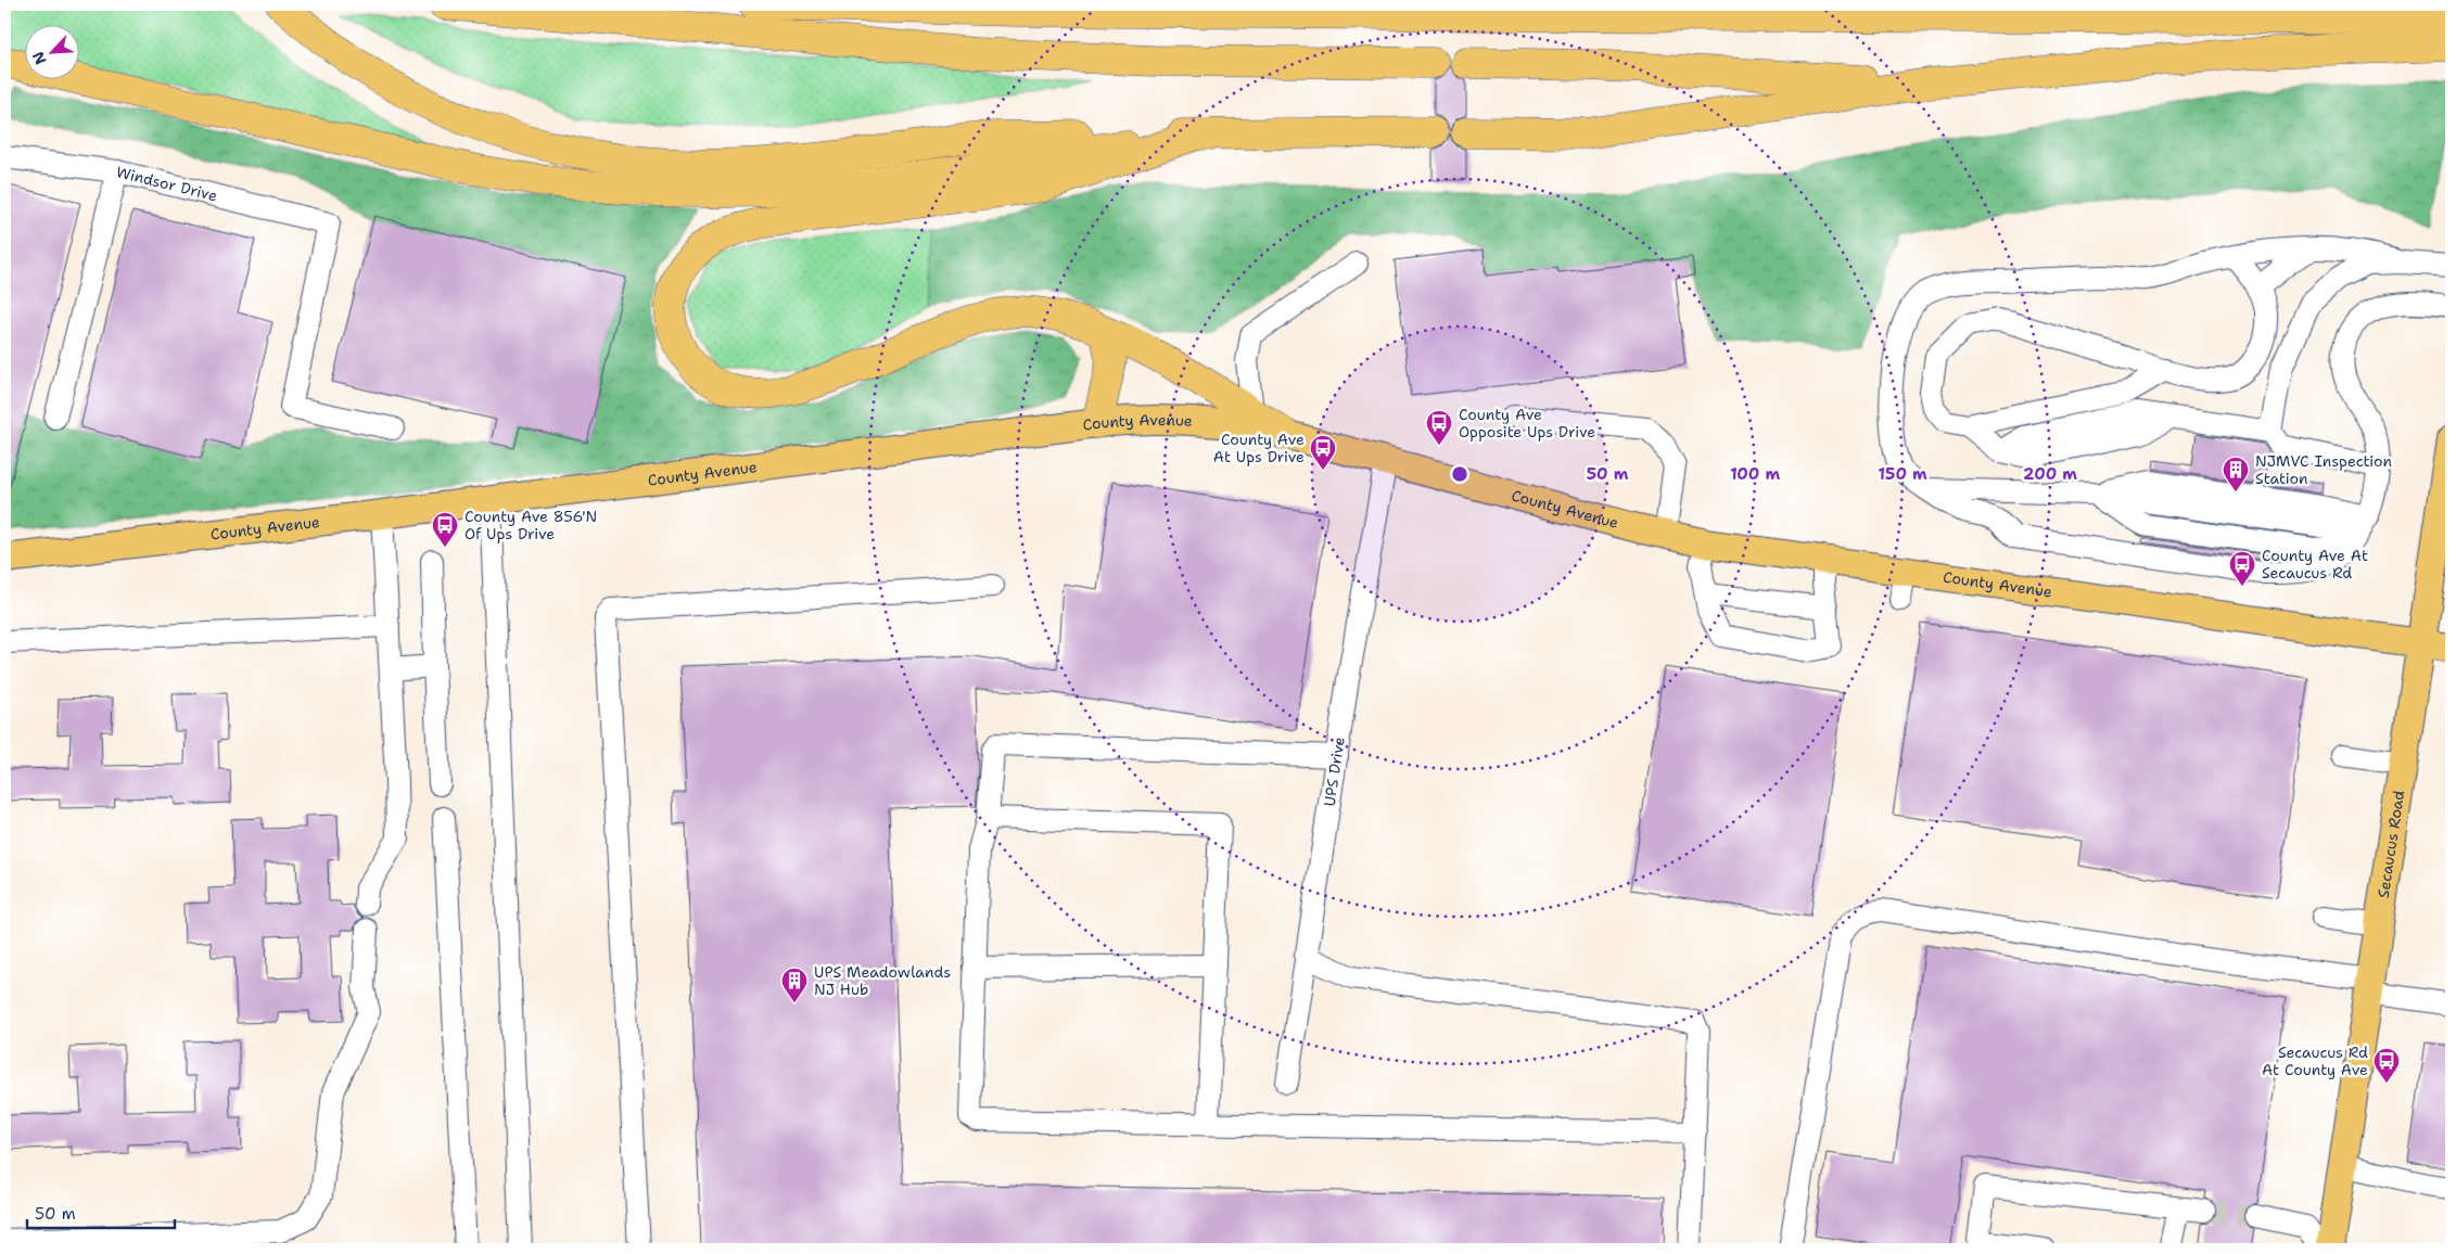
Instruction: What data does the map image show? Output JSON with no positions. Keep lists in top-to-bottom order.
{
  "streets": {
    "main road": ["County Avenue", "Secaucus Road"],
    "street": ["Windsor Drive", "UPS Drive"]
  },
  "crossings": [
    ["County Avenue", "UPS Drive"],
    ["County Avenue", "Secaucus Road"]
  ],
  "places": {
    "bus stop": [
      "County Ave Opposite Ups Drive",
      "County Ave At Ups Drive",
      "County Ave 856'N Of Ups Drive",
      "County Ave At Secaucus Rd",
      "Secaucus Rd At County Ave"
    ],
    "building": ["NJMVC Inspection Station", "UPS Meadowlands NJ Hub"]
  },
  "scale_bar": "50 m",
  "north": "bottom left",
  "rings": [
    "50 m",
    "100 m",
    "150 m",
    "200 m"
  ]
}
